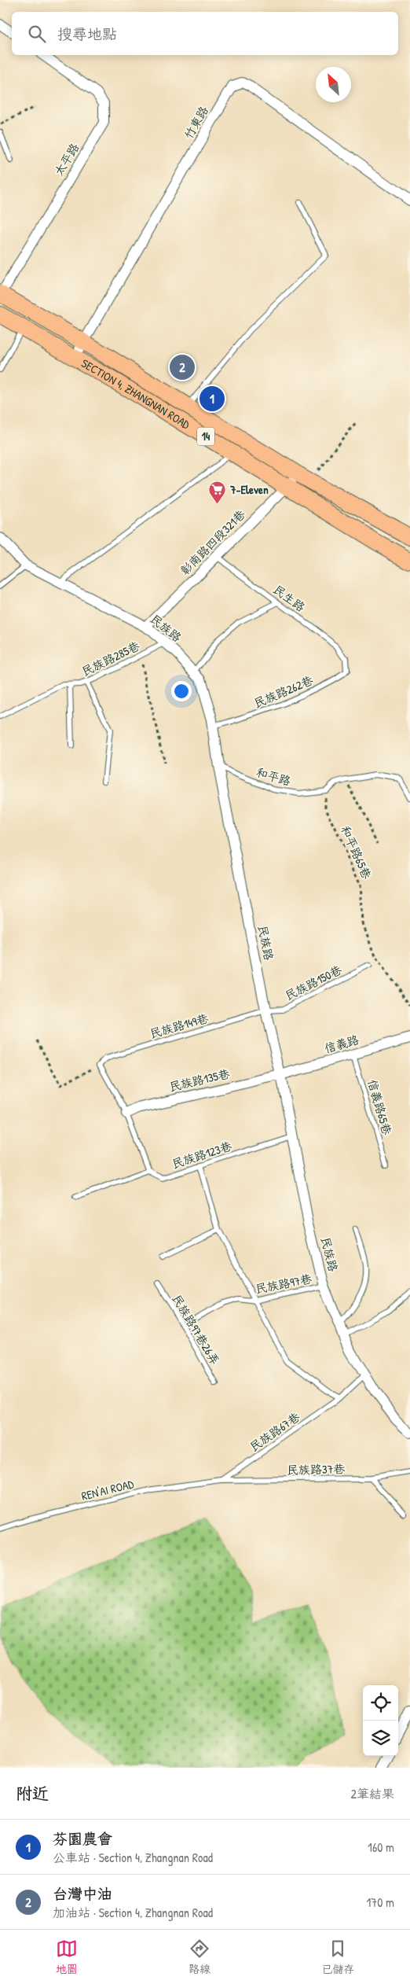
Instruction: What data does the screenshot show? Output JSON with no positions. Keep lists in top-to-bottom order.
{
  "streets": {
    "main road": ["SECTION 4, ZHANGNAN ROAD", "14"],
    "street": [
      "竹東路",
      "太平路",
      "彰南路四段321巷",
      "民族路",
      "信義路",
      "民族路135巷"
    ],
    "lane": [
      "民生路",
      "民族路285巷",
      "民族路262巷",
      "和平路",
      "民族路150巷",
      "民族路149巷",
      "信義路65巷",
      "民族路123巷",
      "民族路97巷",
      "民族路97巷26弄",
      "民族路67巷",
      "民族路37巷",
      "REN'AI ROAD"
    ],
    "path": ["和平路65巷"]
  },
  "crossings": [
    ["竹東路", "SECTION 4, ZHANGNAN ROAD"],
    ["太平路", "SECTION 4, ZHANGNAN ROAD"],
    ["SECTION 4, ZHANGNAN ROAD", "彰南路四段321巷"],
    ["彰南路四段321巷", "民生路"],
    ["彰南路四段321巷", "民族路"],
    ["民生路", "民族路262巷"],
    ["民族路", "民族路285巷"],
    ["民族路", "民族路262巷"],
    ["民族路", "和平路"],
    ["民族路", "民族路150巷"],
    ["民族路", "民族路149巷"],
    ["民族路", "信義路"],
    ["民族路", "民族路135巷"],
    ["民族路", "民族路123巷"],
    ["民族路", "民族路97巷"],
    ["民族路", "民族路67巷"],
    ["和平路", "和平路65巷"],
    ["民族路150巷", "民族路149巷"],
    ["信義路", "民族路135巷"],
    ["信義路", "信義路65巷"],
    ["民族路97巷", "民族路97巷26弄"],
    ["民族路67巷", "民族路37巷"],
    ["民族路67巷", "REN'AI ROAD"],
    ["民族路37巷", "REN'AI ROAD"]
  ],
  "places": {
    "supermarket": ["7-Eleven"]
  },
  "north": "top left",
  "page": {
    "search": "搜尋地點",
    "pins": ["2", "1"],
    "heading": ["附近", "2筆結果"],
    "list": [
      {
        "mark": "1",
        "name": "芬園農會",
        "note": "公車站 · Section 4, Zhangnan Road",
        "value": "160 m"
      },
      {
        "mark": "2",
        "name": "台灣中油",
        "note": "加油站 · Section 4, Zhangnan Road",
        "value": "170 m"
      }
    ],
    "nav": ["地圖", "路線", "已儲存"]
  }
}
